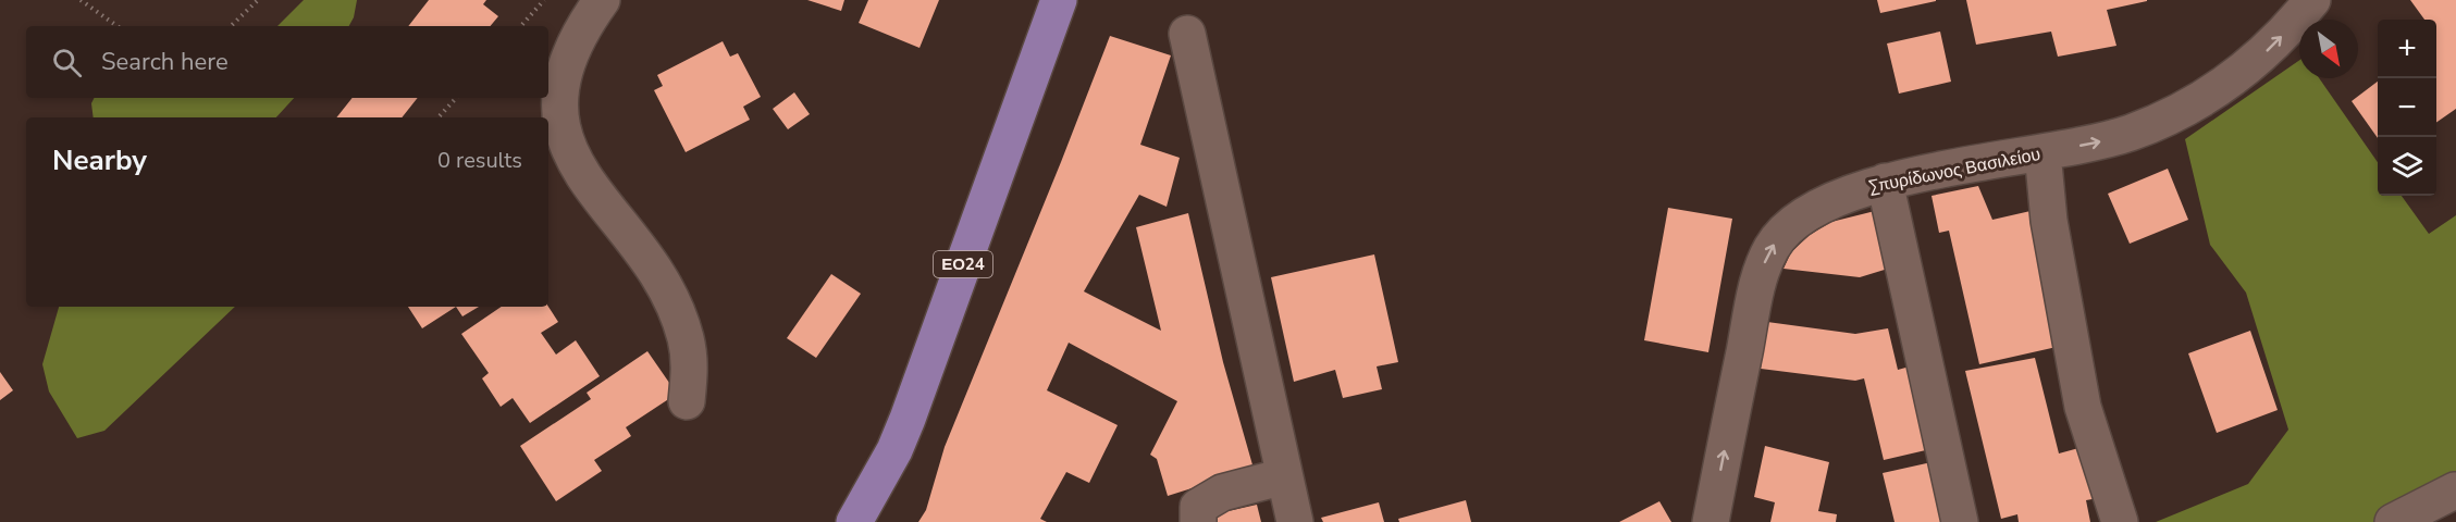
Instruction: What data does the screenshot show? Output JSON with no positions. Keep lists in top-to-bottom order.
{
  "streets": {
    "main road": ["ΕΟ24"],
    "street": ["Σπυρίδωνος Βασιλείου"]
  },
  "one_way": ["Σπυρίδωνος Βασιλείου"],
  "north": "bottom right",
  "page": {
    "map_buttons": ["+", "−"],
    "search": "Search here",
    "heading": ["Nearby", "0 results"]
  }
}
